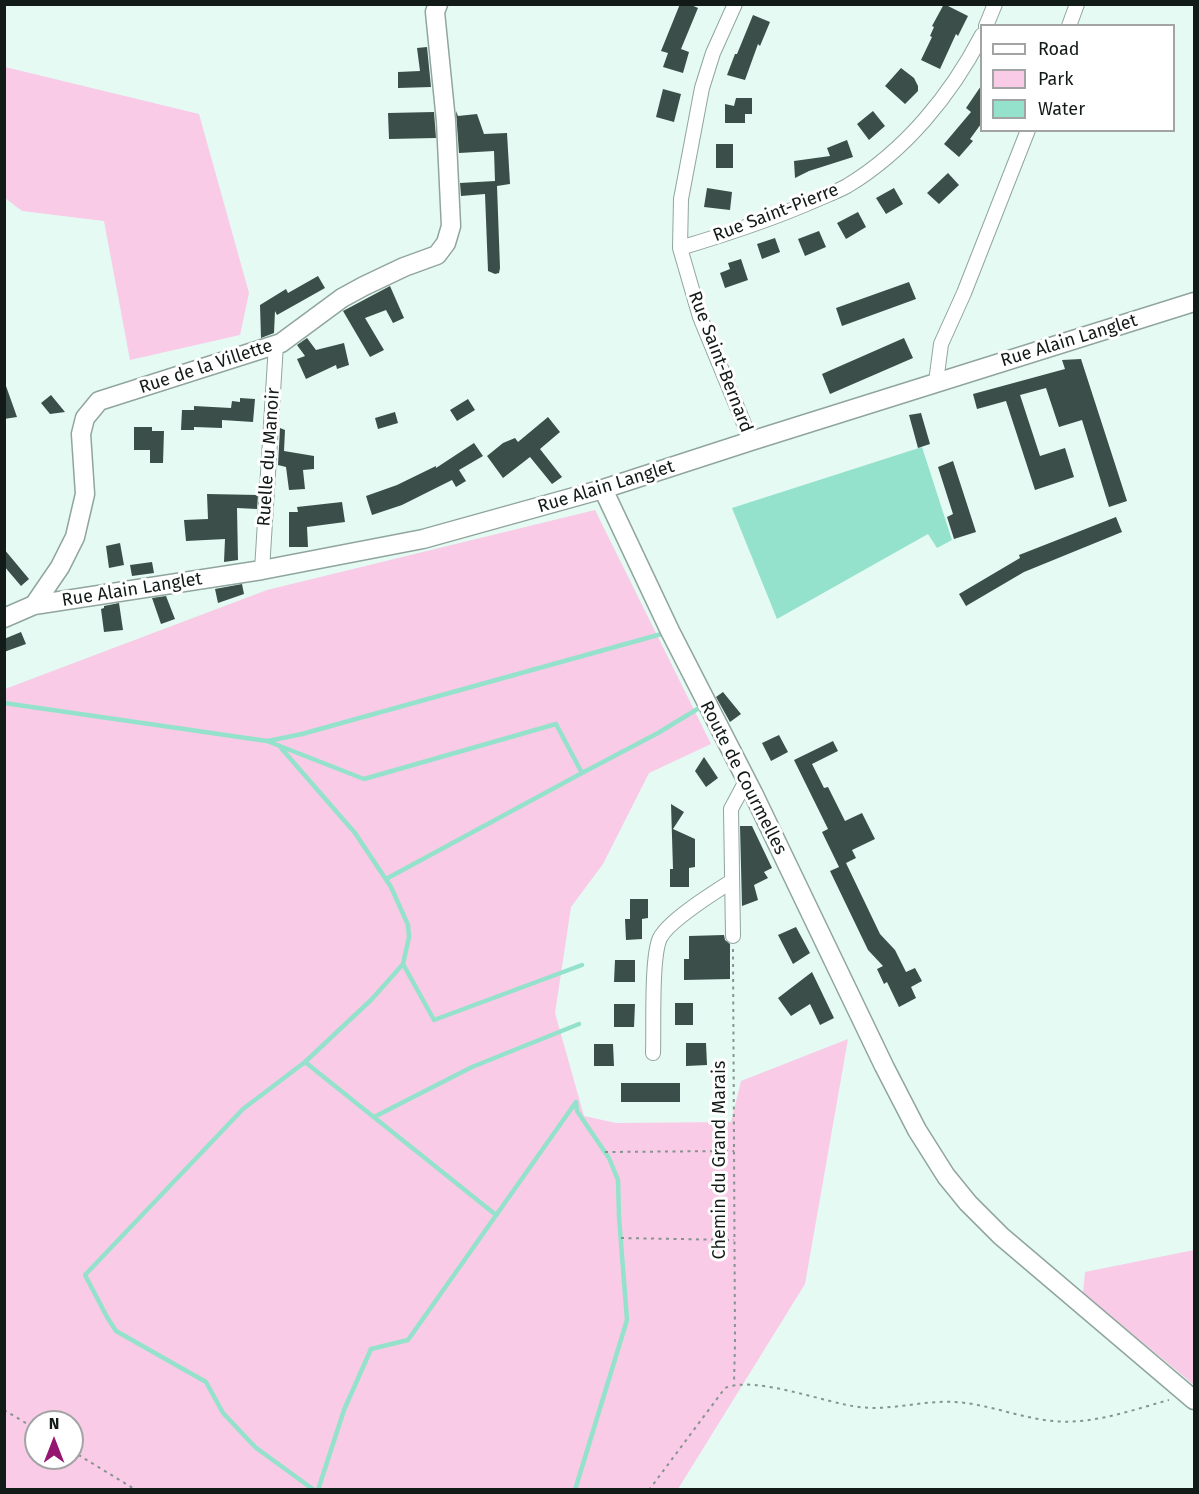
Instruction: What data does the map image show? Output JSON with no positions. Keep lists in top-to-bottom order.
{
  "streets": {
    "street": [
      "Rue Saint-Pierre",
      "Rue Alain Langlet",
      "Rue Saint-Bernard",
      "Rue de la Villette",
      "Ruelle du Manoir",
      "Route de Courmelles"
    ],
    "path": ["Chemin du Grand Marais"]
  },
  "crossings": [
    ["Rue Saint-Pierre", "Rue Saint-Bernard"],
    ["Rue Alain Langlet", "Rue Saint-Bernard"],
    ["Rue Alain Langlet", "Rue de la Villette"],
    ["Rue Alain Langlet", "Ruelle du Manoir"],
    ["Rue Alain Langlet", "Route de Courmelles"],
    ["Rue de la Villette", "Ruelle du Manoir"]
  ],
  "legend": ["Road", "Park", "Water"],
  "north": "top"
}
